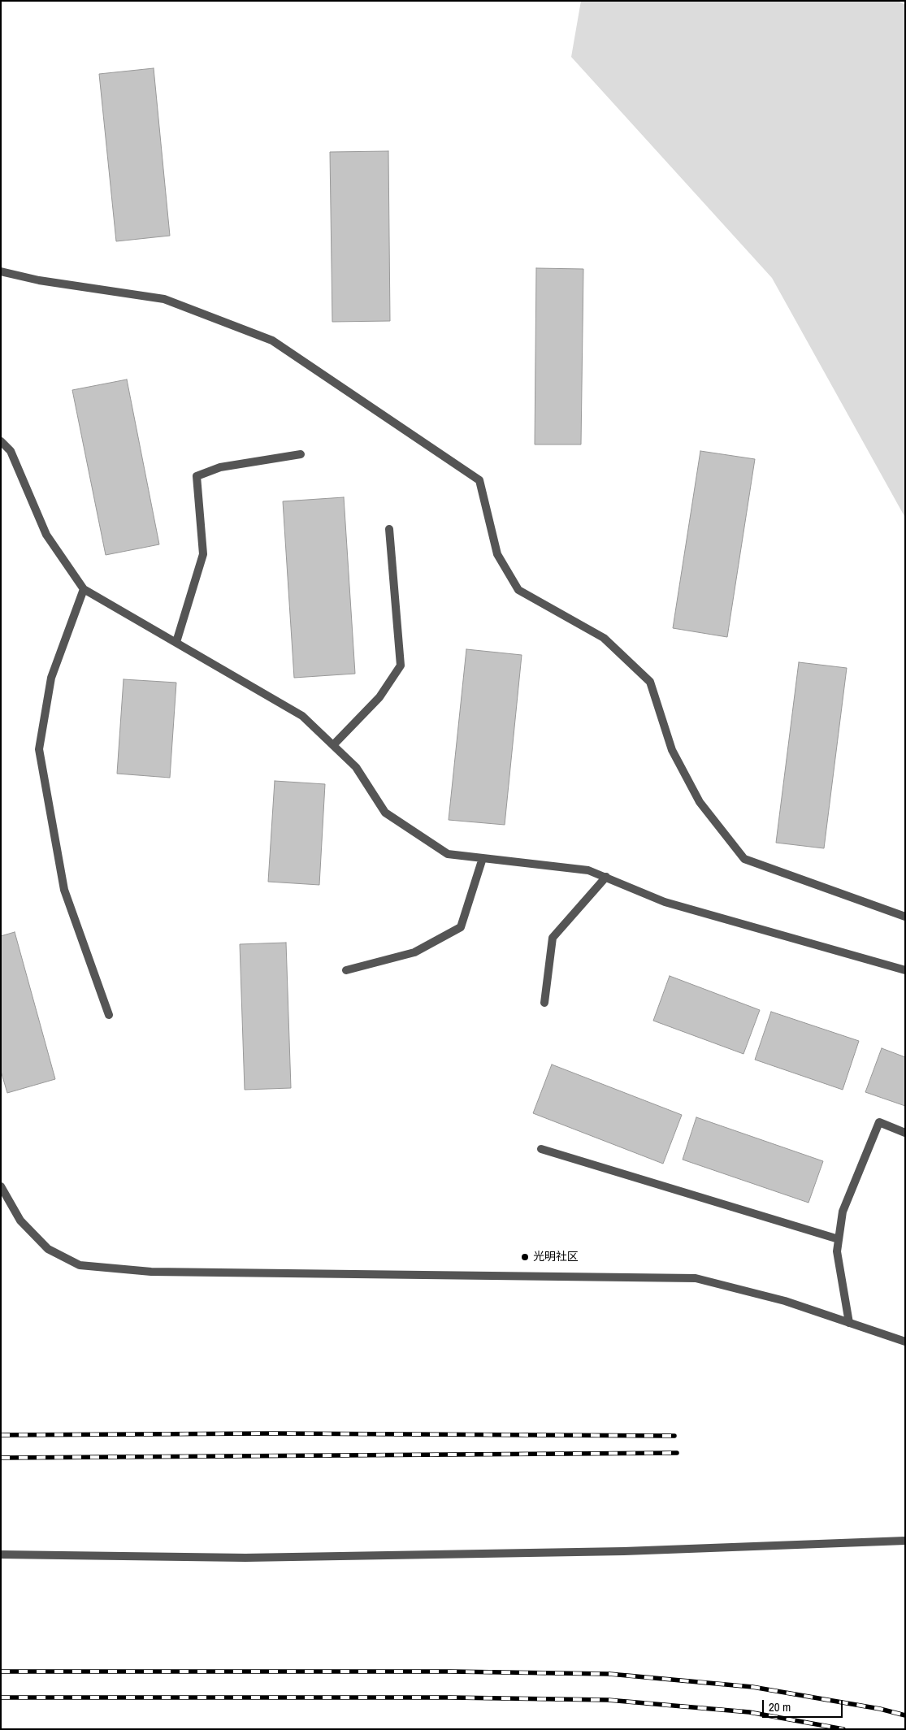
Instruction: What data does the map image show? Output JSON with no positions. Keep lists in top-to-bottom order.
{
  "places": ["光明社区"],
  "scale_bar": "20 m"
}
